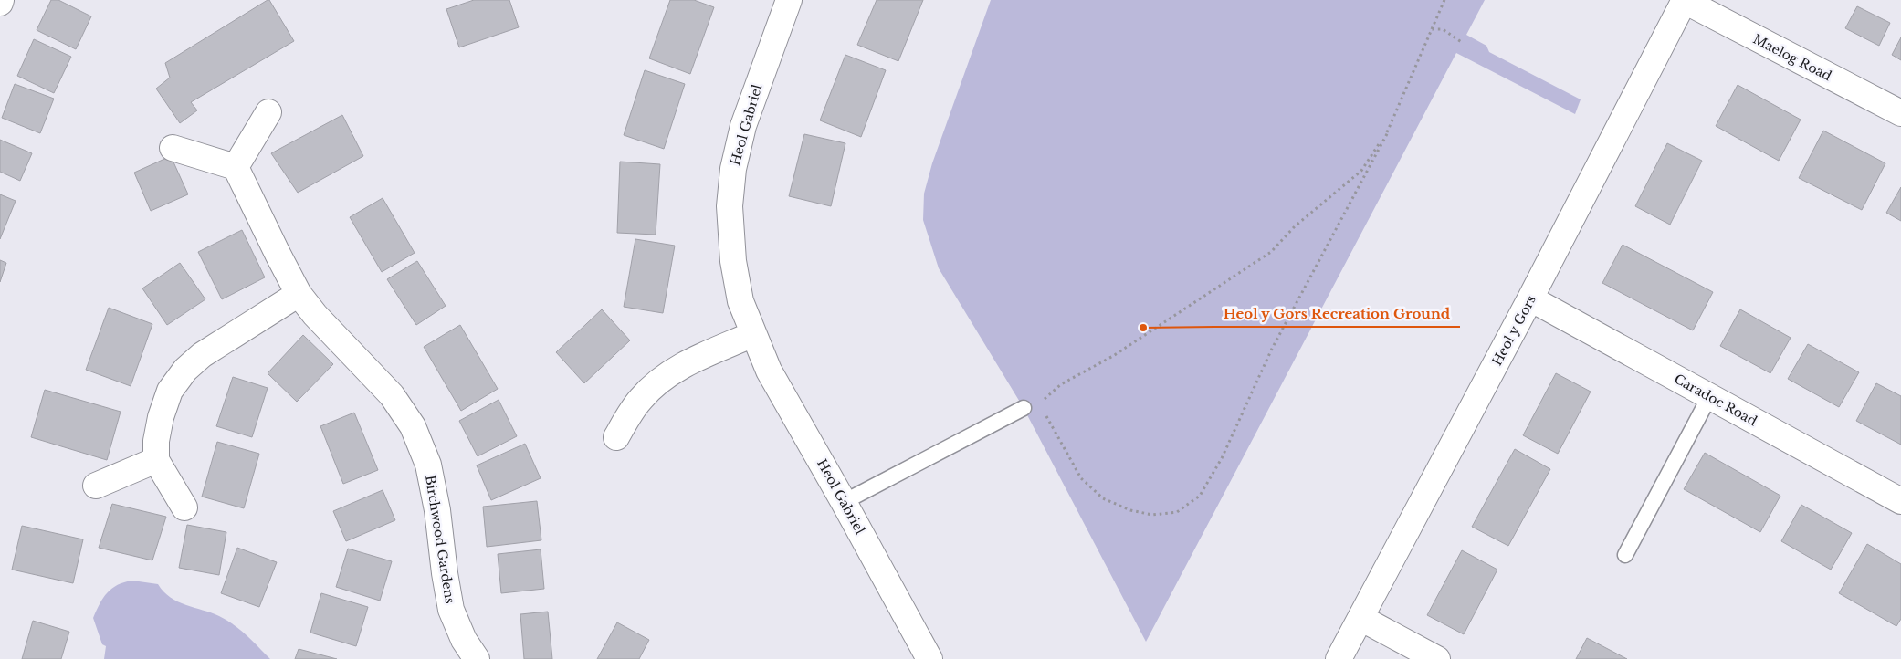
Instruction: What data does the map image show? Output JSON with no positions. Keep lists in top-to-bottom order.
{
  "streets": {
    "street": [
      "Maelog Road",
      "Heol Gabriel",
      "Heol y Gors",
      "Caradoc Road",
      "Birchwood Gardens"
    ]
  },
  "crossings": [
    ["Maelog Road", "Heol y Gors"],
    ["Heol y Gors", "Caradoc Road"]
  ],
  "places": ["Heol y Gors Recreation Ground"]
}
